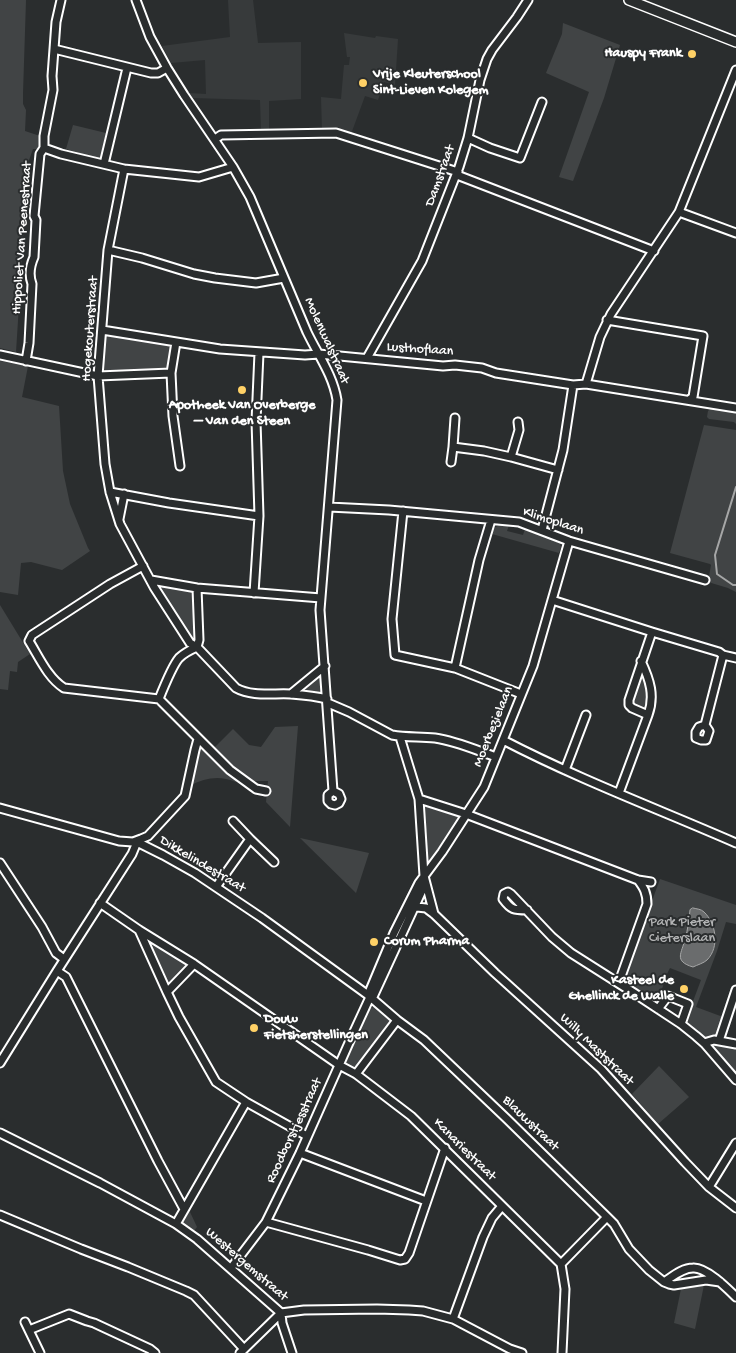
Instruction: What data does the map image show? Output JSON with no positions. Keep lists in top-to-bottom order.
{
  "streets": {
    "street": [
      "Damstraat",
      "Hippoliet Van Peenestraat",
      "Hogekouterstraat",
      "Molenwalstraat",
      "Lusthoflaan",
      "Klimoplaan",
      "Moerbezielaan",
      "Dikkelindestraat",
      "Willy Maststraat",
      "Blauwstraat",
      "Roodborstjesstraat",
      "Kanariestraat",
      "Westergemstraat"
    ]
  },
  "crossings": [
    ["Damstraat", "Lusthoflaan"],
    ["Hogekouterstraat", "Molenwalstraat"],
    ["Hogekouterstraat", "Lusthoflaan"],
    ["Hogekouterstraat", "Moerbezielaan"],
    ["Hogekouterstraat", "Willy Maststraat"],
    ["Molenwalstraat", "Lusthoflaan"],
    ["Molenwalstraat", "Klimoplaan"],
    ["Klimoplaan", "Moerbezielaan"],
    ["Moerbezielaan", "Willy Maststraat"],
    ["Moerbezielaan", "Roodborstjesstraat"],
    ["Dikkelindestraat", "Blauwstraat"],
    ["Dikkelindestraat", "Roodborstjesstraat"],
    ["Willy Maststraat", "Roodborstjesstraat"],
    ["Blauwstraat", "Roodborstjesstraat"],
    ["Roodborstjesstraat", "Kanariestraat"],
    ["Roodborstjesstraat", "Westergemstraat"]
  ],
  "parks": ["Park Pieter Cieterslaan"],
  "places": [
    "Hauspy Frank",
    "Vrije Kleuterschool Sint-Lieven Kolegem",
    "Apotheek Van Overberge – Van den Steen",
    "Corum Pharma",
    "Kasteel de Ghellinck de Walle",
    "Douw Fietsherstellingen"
  ]
}
